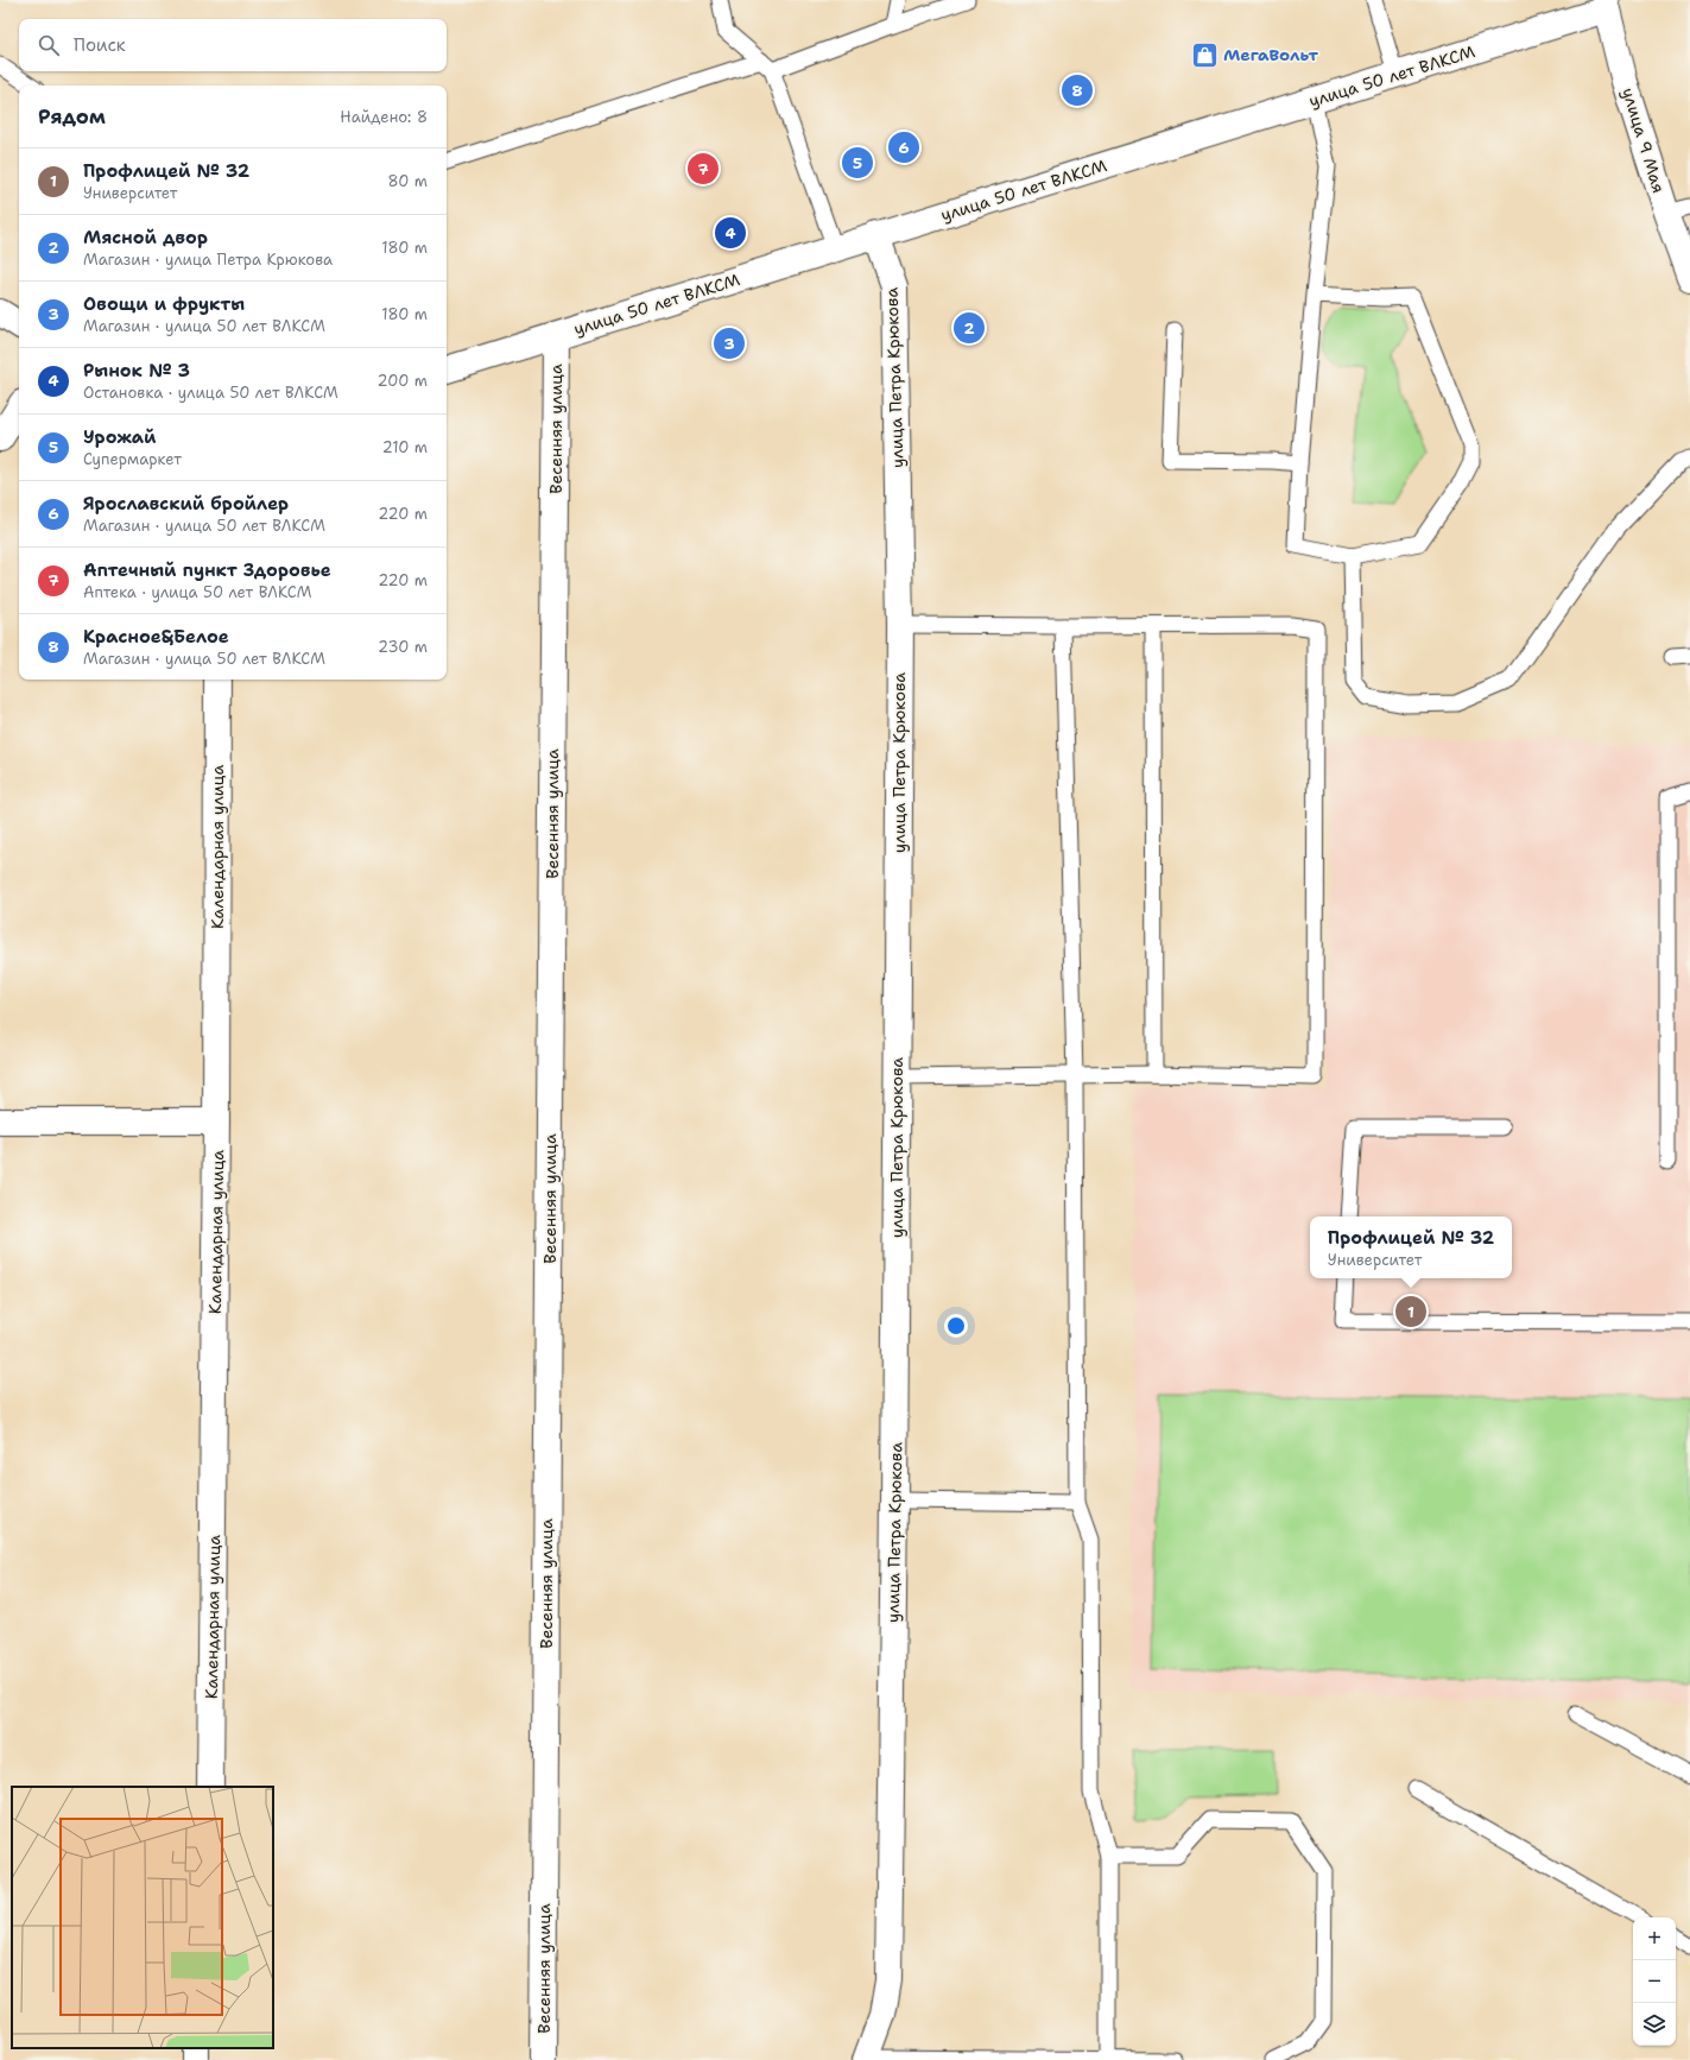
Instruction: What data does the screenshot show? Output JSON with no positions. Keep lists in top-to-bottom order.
{
  "streets": {
    "street": [
      "улица 50 лет ВЛКСМ",
      "улица 9 Мая",
      "улица Петра Крюкова",
      "Весенняя улица",
      "Календарная улица"
    ]
  },
  "crossings": [
    ["улица 50 лет ВЛКСМ", "улица 9 Мая"],
    ["улица 50 лет ВЛКСМ", "улица Петра Крюкова"],
    ["улица 50 лет ВЛКСМ", "Весенняя улица"]
  ],
  "places": {
    "shop": ["МегаВольт"]
  },
  "page": {
    "search": "Поиск",
    "pins": [
      "8",
      "6",
      "5",
      "7",
      "4",
      "2",
      "3",
      "1"
    ],
    "heading": ["Рядом", "Найдено: 8"],
    "list": [
      {
        "mark": "1",
        "name": "Профлицей № 32",
        "note": "Университет",
        "value": "80 m"
      },
      {
        "mark": "2",
        "name": "Мясной двор",
        "note": "Магазин · улица Петра Крюкова",
        "value": "180 m"
      },
      {
        "mark": "3",
        "name": "Овощи и фрукты",
        "note": "Магазин · улица 50 лет ВЛКСМ",
        "value": "180 m"
      },
      {
        "mark": "4",
        "name": "Рынок № 3",
        "note": "Остановка · улица 50 лет ВЛКСМ",
        "value": "200 m"
      },
      {
        "mark": "5",
        "name": "Урожай",
        "note": "Супермаркет",
        "value": "210 m"
      },
      {
        "mark": "6",
        "name": "Ярославский бройлер",
        "note": "Магазин · улица 50 лет ВЛКСМ",
        "value": "220 m"
      },
      {
        "mark": "7",
        "name": "Аптечный пункт Здоровье",
        "note": "Аптека · улица 50 лет ВЛКСМ",
        "value": "220 m"
      },
      {
        "mark": "8",
        "name": "Красное&Белое",
        "note": "Магазин · улица 50 лет ВЛКСМ",
        "value": "230 m"
      }
    ],
    "popup": ["Профлицей № 32", "Университет"],
    "map_buttons": ["+", "−"]
  }
}
